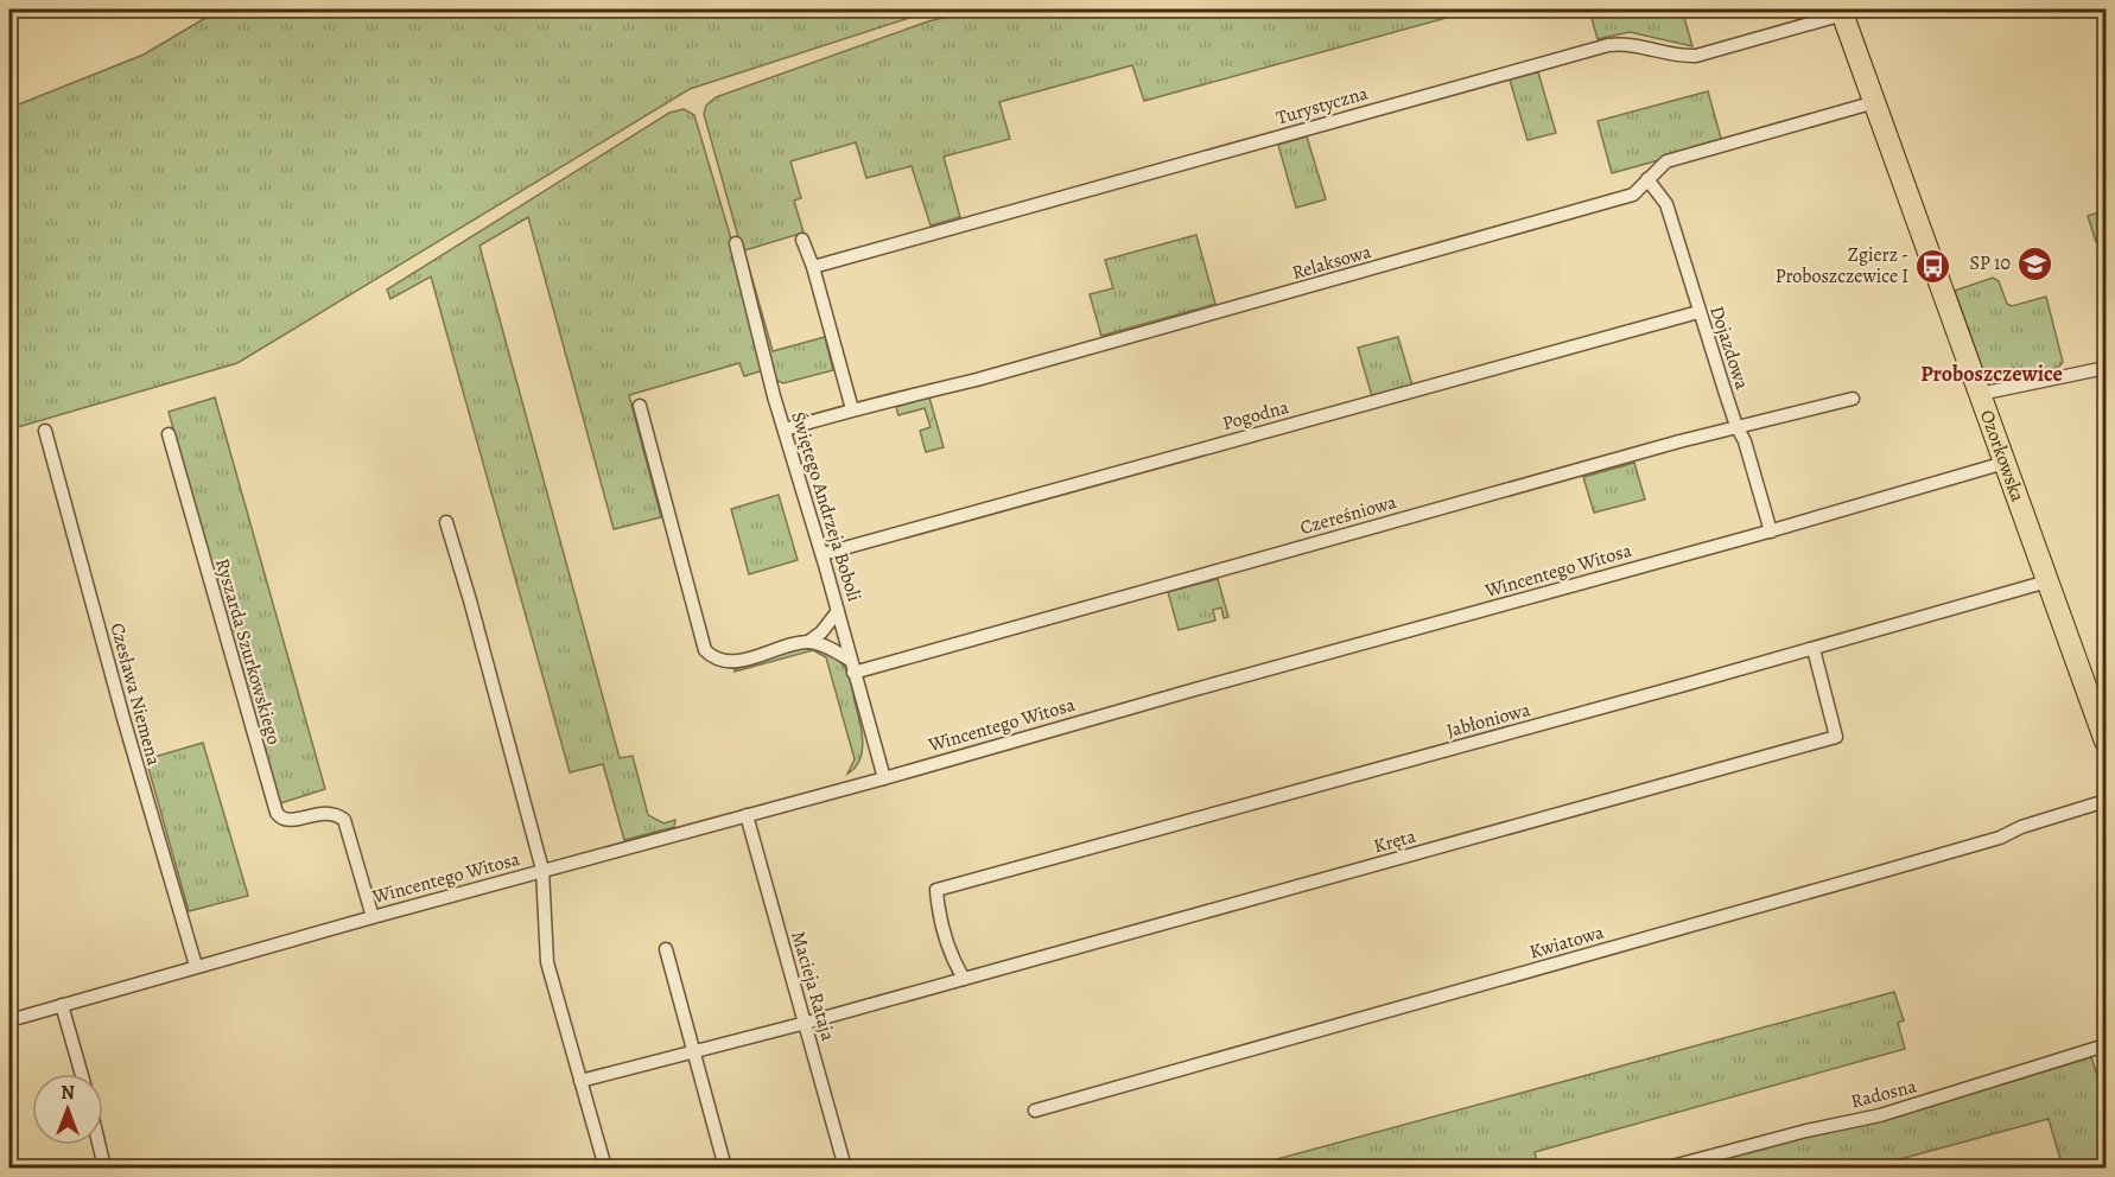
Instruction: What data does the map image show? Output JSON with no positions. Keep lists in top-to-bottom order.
{
  "streets": {
    "main road": ["Ozorkowska"],
    "street": [
      "Turystyczna",
      "Relaksowa",
      "Dojazdowa",
      "Pogodna",
      "Świętego Andrzeja Boboli",
      "Czereśniowa",
      "Wincentego Witosa",
      "Ryszarda Szurkowskiego",
      "Czesława Niemena",
      "Jabłoniowa",
      "Kręta",
      "Kwiatowa",
      "Macieja Rataja",
      "Radosna"
    ]
  },
  "crossings": [
    ["Turystyczna", "Ozorkowska"],
    ["Relaksowa", "Dojazdowa"],
    ["Relaksowa", "Ozorkowska"],
    ["Relaksowa", "Świętego Andrzeja Boboli"],
    ["Dojazdowa", "Pogodna"],
    ["Dojazdowa", "Czereśniowa"],
    ["Dojazdowa", "Wincentego Witosa"],
    ["Pogodna", "Świętego Andrzeja Boboli"],
    ["Ozorkowska", "Wincentego Witosa"],
    ["Ozorkowska", "Jabłoniowa"],
    ["Świętego Andrzeja Boboli", "Czereśniowa"],
    ["Świętego Andrzeja Boboli", "Wincentego Witosa"],
    ["Wincentego Witosa", "Ryszarda Szurkowskiego"],
    ["Wincentego Witosa", "Czesława Niemena"],
    ["Wincentego Witosa", "Macieja Rataja"],
    ["Jabłoniowa", "Kręta"]
  ],
  "districts": ["Proboszczewice"],
  "places": {
    "school or university": ["SP 10"],
    "bus stop": ["Zgierz - Proboszczewice I"]
  },
  "north": "top"
}
